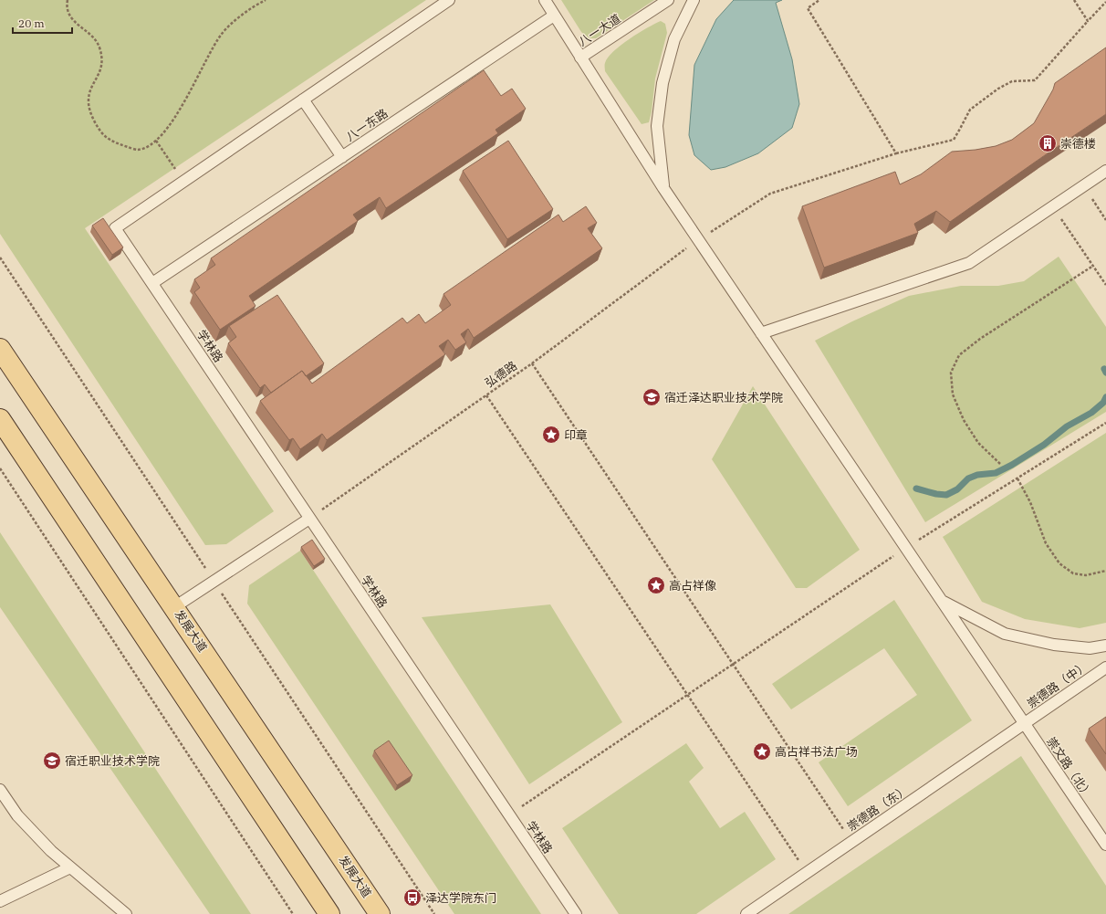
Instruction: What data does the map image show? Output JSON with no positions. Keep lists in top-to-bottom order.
{
  "streets": {
    "main road": ["发展大道"],
    "lane": [
      "八一大道",
      "八一东路",
      "学林路",
      "崇德路（中）",
      "崇文路（北）",
      "崇德路（东）"
    ],
    "path": ["弘德路"]
  },
  "crossings": [
    ["八一大道", "崇文路（北）"],
    ["八一东路", "学林路"],
    ["学林路", "弘德路"],
    ["弘德路", "崇文路（北）"],
    ["崇德路（中）", "崇文路（北）"],
    ["崇德路（中）", "崇德路（东）"],
    ["崇文路（北）", "崇德路（东）"]
  ],
  "places": {
    "building": ["崇德楼"],
    "school or university": ["宿迁泽达职业技术学院", "宿迁职业技术学院"],
    "place": ["印章", "高占祥像", "高占祥书法广场"],
    "bus stop": ["泽达学院东门"]
  },
  "scale_bar": "20 m"
}
